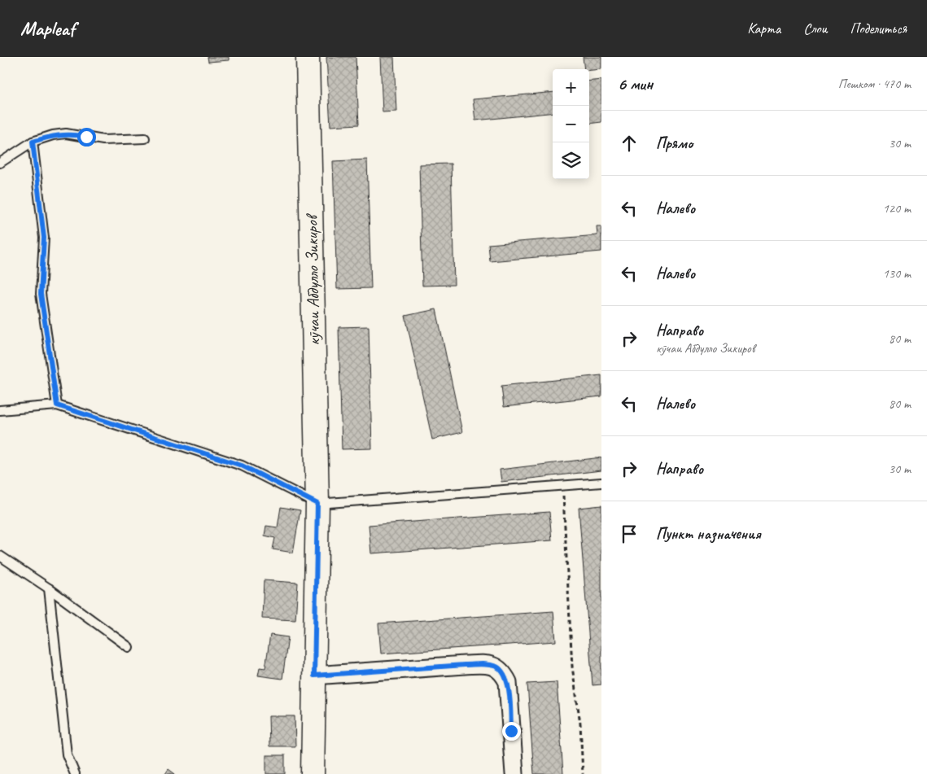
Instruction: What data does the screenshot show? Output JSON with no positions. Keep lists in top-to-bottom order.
{
  "streets": {
    "street": ["кӯчаи Абдулло Зикиров"]
  },
  "page": {
    "header": "Mapleaf",
    "nav": ["Карта", "Слои", "Поделиться"],
    "heading": ["6 мин", "Пешком · 470 m"],
    "map_buttons": ["+", "−"],
    "list": [
      ["Прямо", "30 m"],
      ["Налево", "120 m"],
      ["Налево", "130 m"],
      ["Направо", "кӯчаи Абдулло Зикиров", "80 m"],
      ["Налево", "80 m"],
      ["Направо", "30 m"],
      "Пункт назначения"
    ]
  }
}
